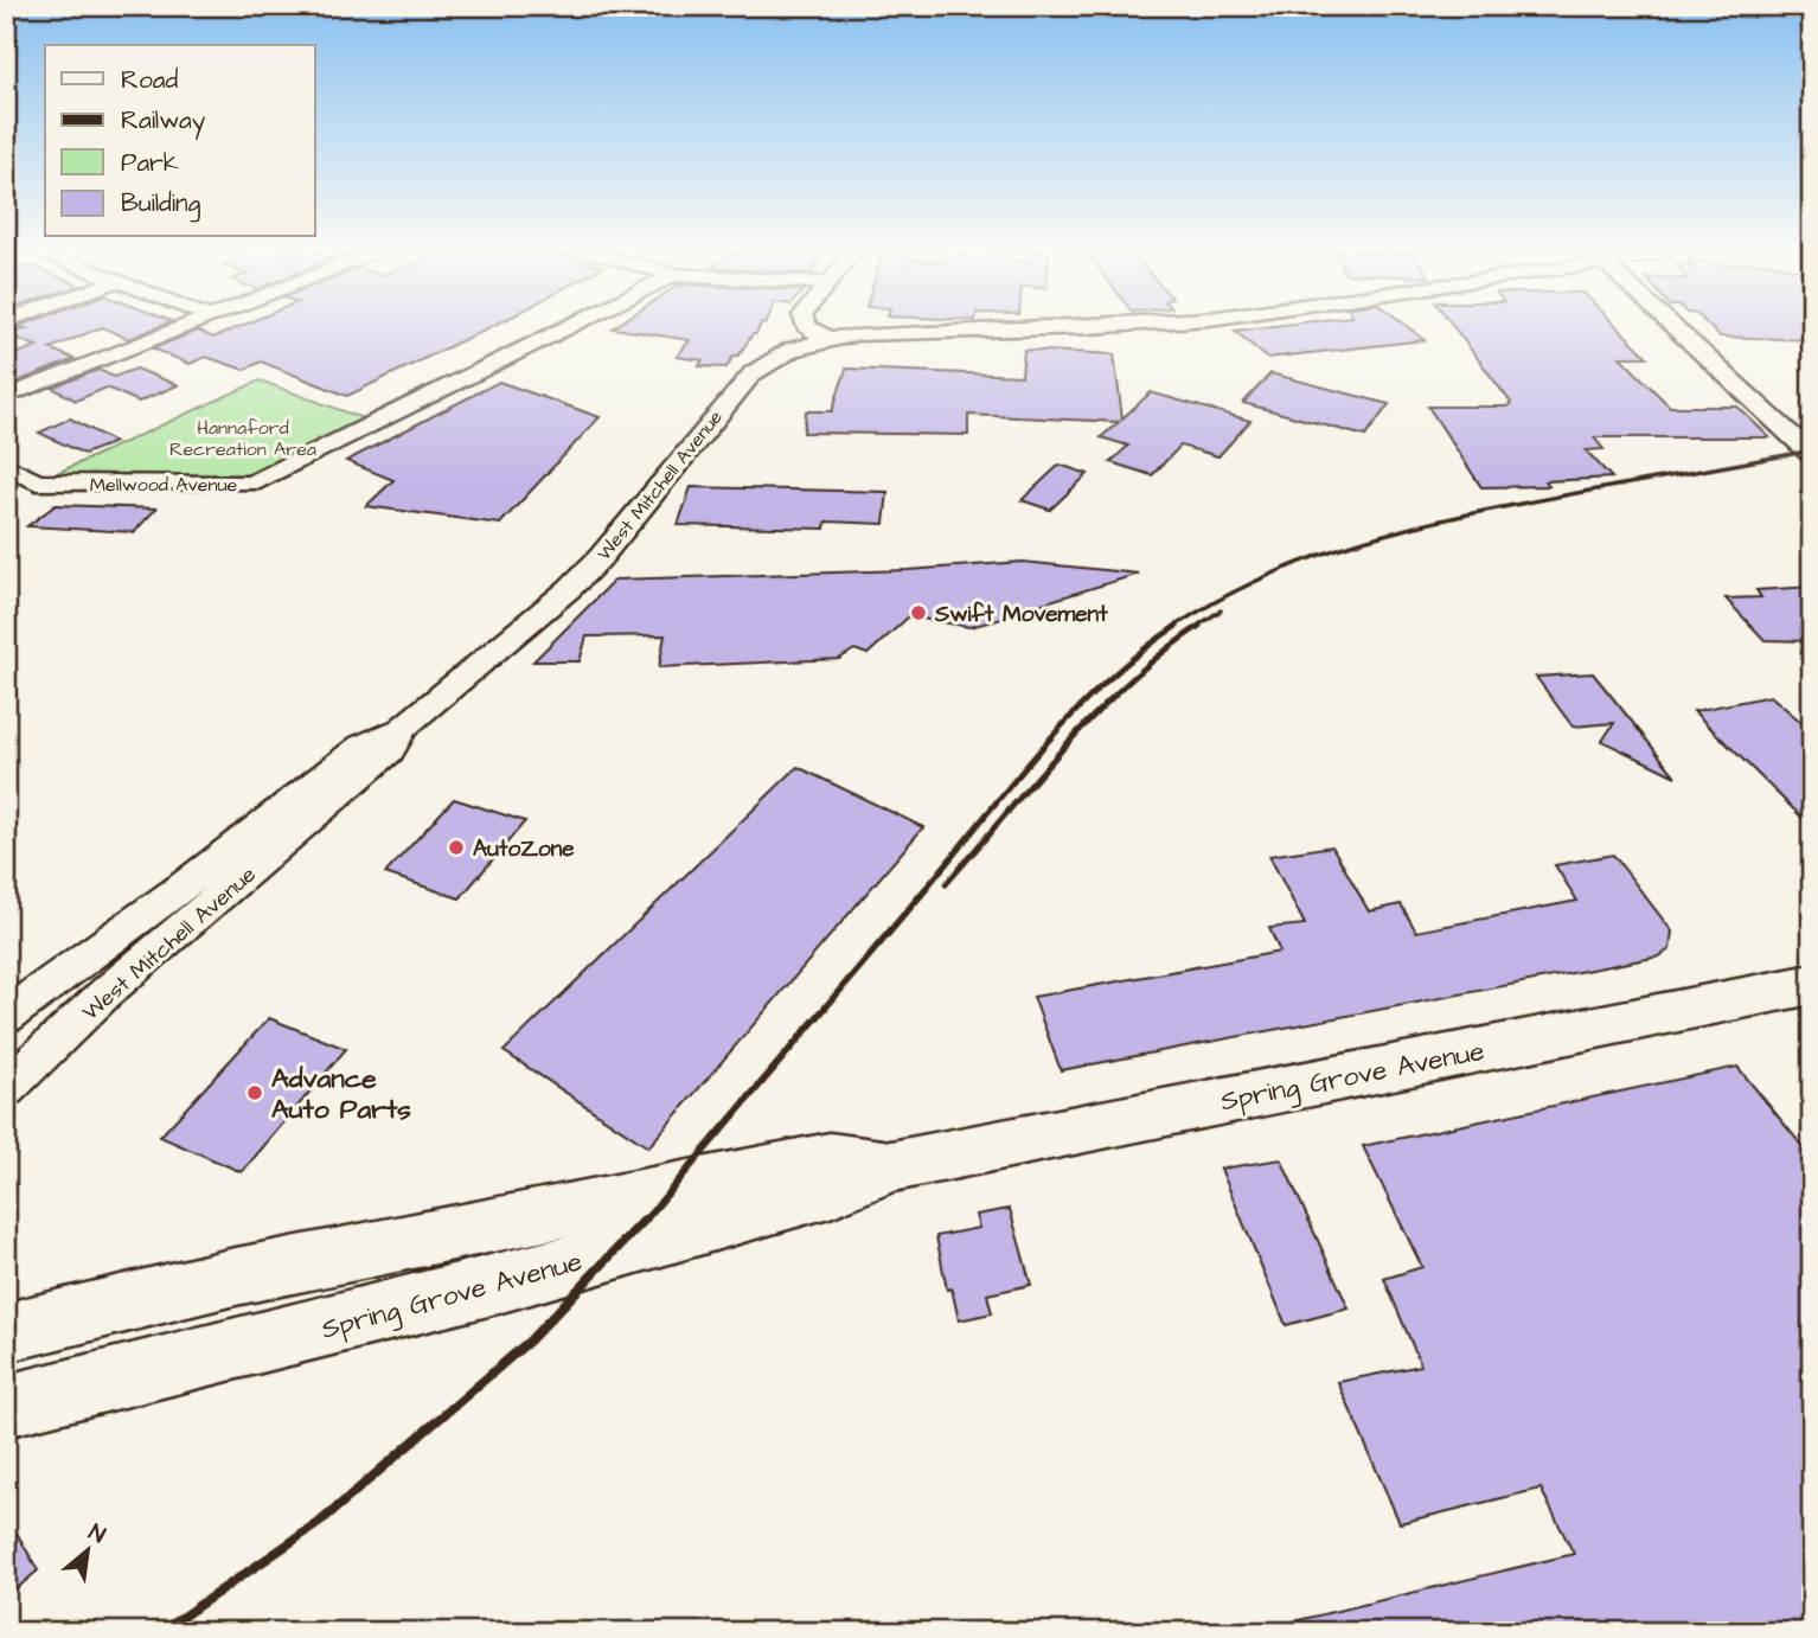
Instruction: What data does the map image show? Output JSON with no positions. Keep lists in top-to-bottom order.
{
  "streets": {
    "main road": ["Spring Grove Avenue"],
    "street": ["Mellwood Avenue", "West Mitchell Avenue"]
  },
  "parks": ["Hannaford Recreation Area"],
  "places": ["Swift Movement", "AutoZone", "Advance Auto Parts"],
  "legend": [
    "Road",
    "Railway",
    "Park",
    "Building"
  ],
  "north": "top right"
}
